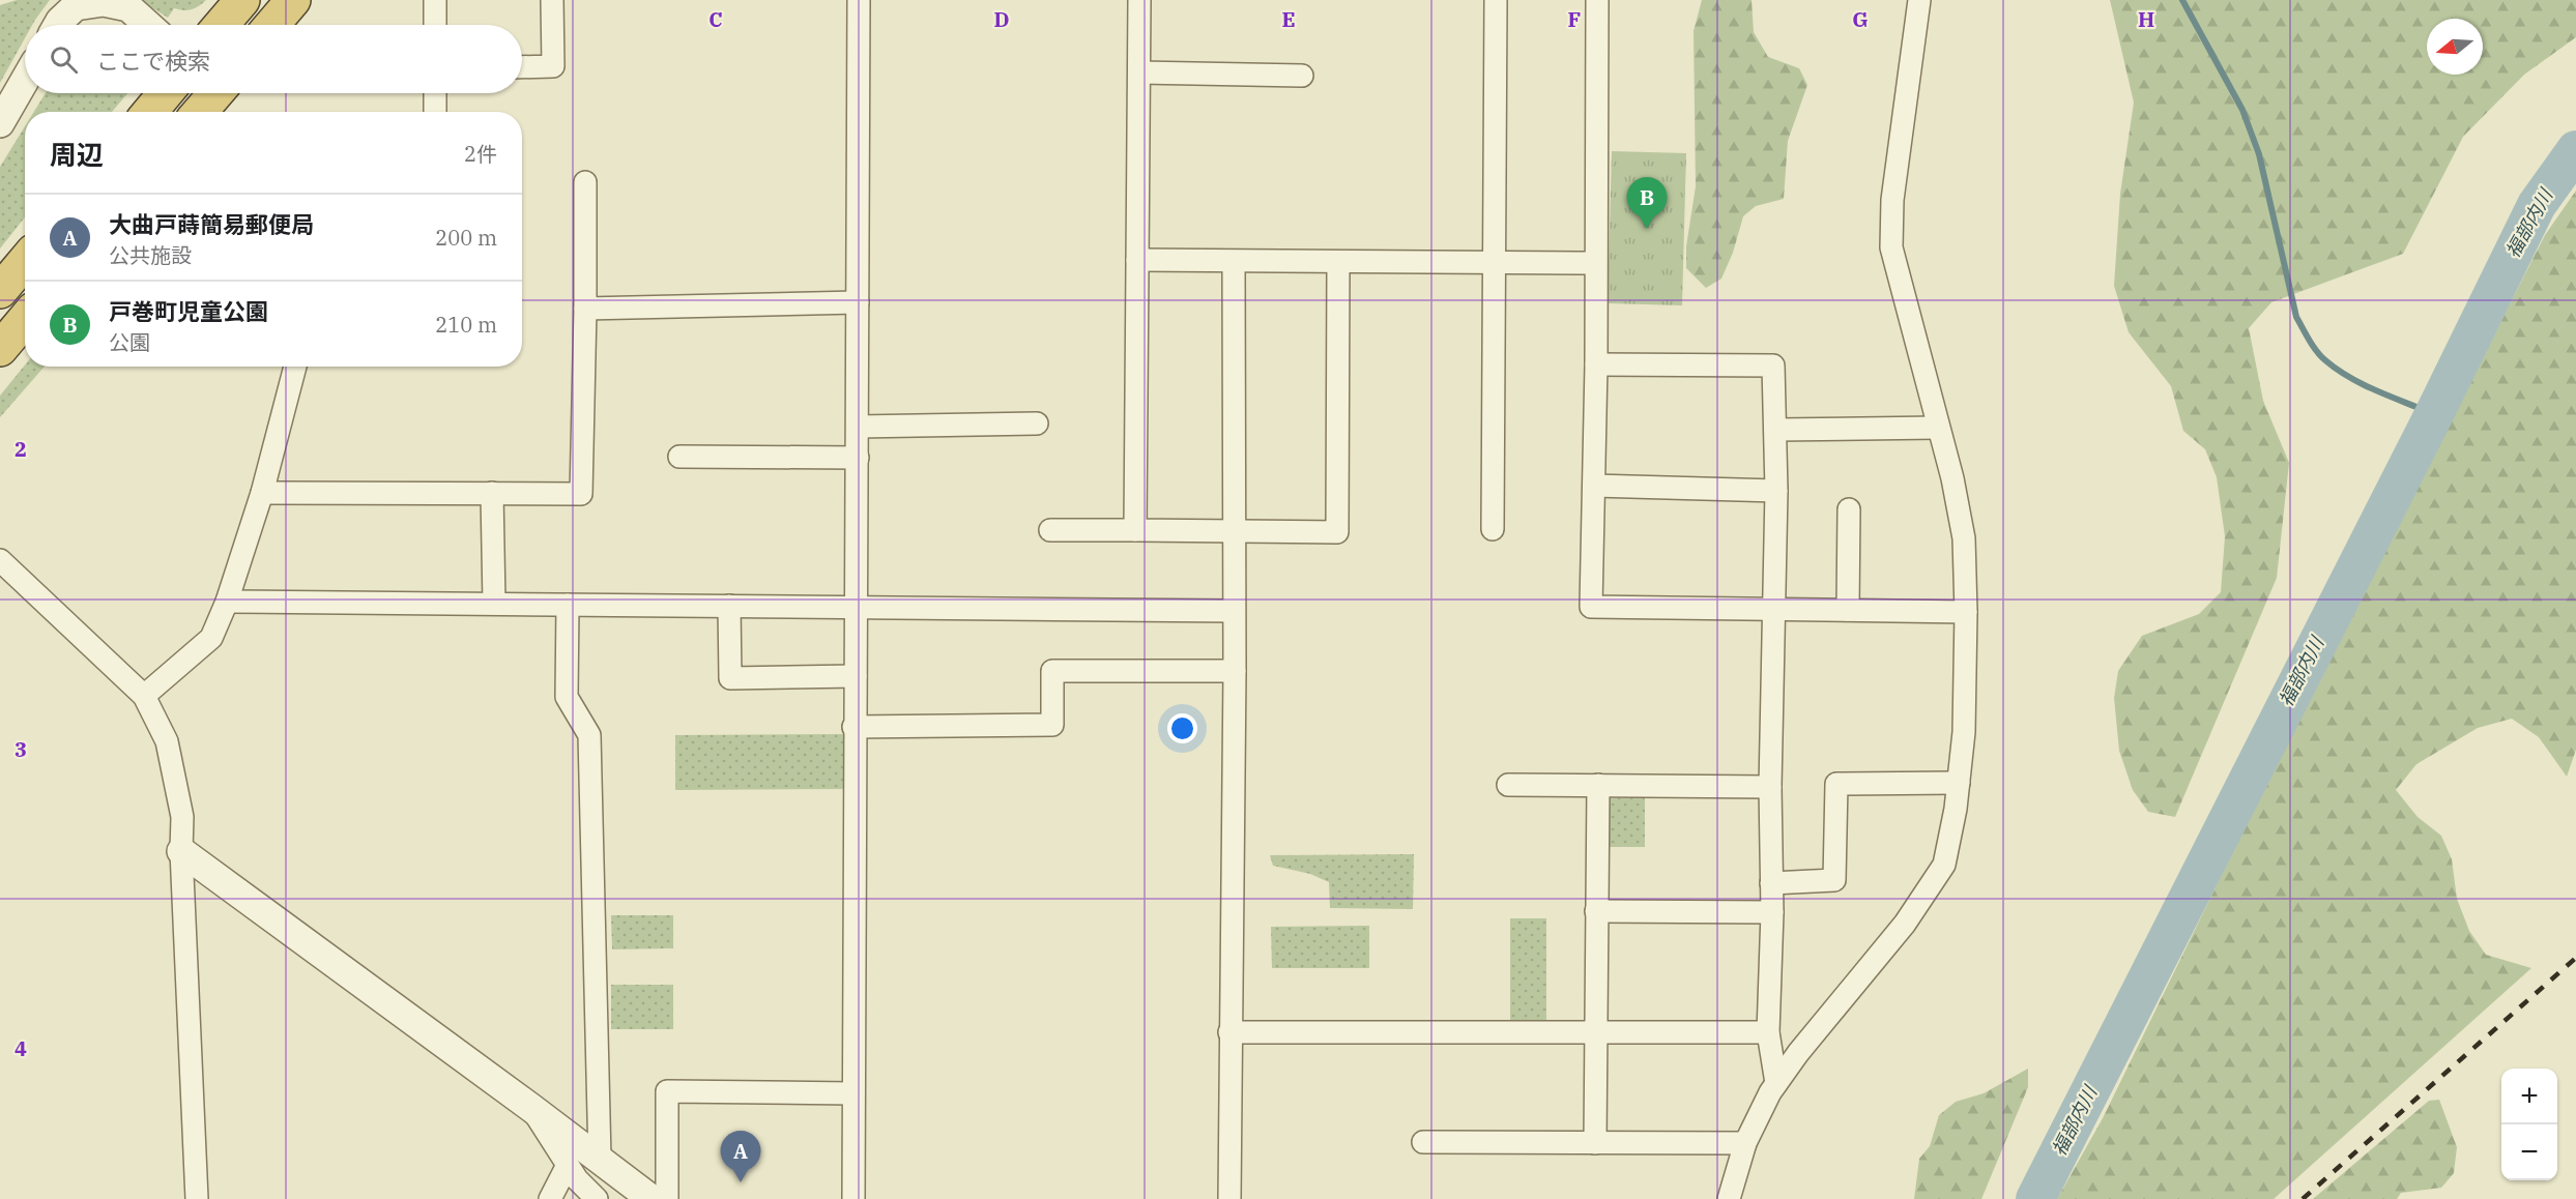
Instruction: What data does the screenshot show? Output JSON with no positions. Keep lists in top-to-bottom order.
{
  "water": ["福部内川"],
  "north": "left",
  "page": {
    "search": "ここで検索",
    "heading": ["周辺", "2件"],
    "pins": ["B", "A"],
    "list": [
      {
        "mark": "A",
        "name": "大曲戸蒔簡易郵便局",
        "note": "公共施設",
        "value": "200 m"
      },
      {
        "mark": "B",
        "name": "戸巻町児童公園",
        "note": "公園",
        "value": "210 m"
      }
    ],
    "map_buttons": ["+", "−"]
  },
  "grid": {
    "columns": [
      "C",
      "D",
      "E",
      "F",
      "G",
      "H"
    ],
    "rows": ["2", "3", "4"]
  }
}
